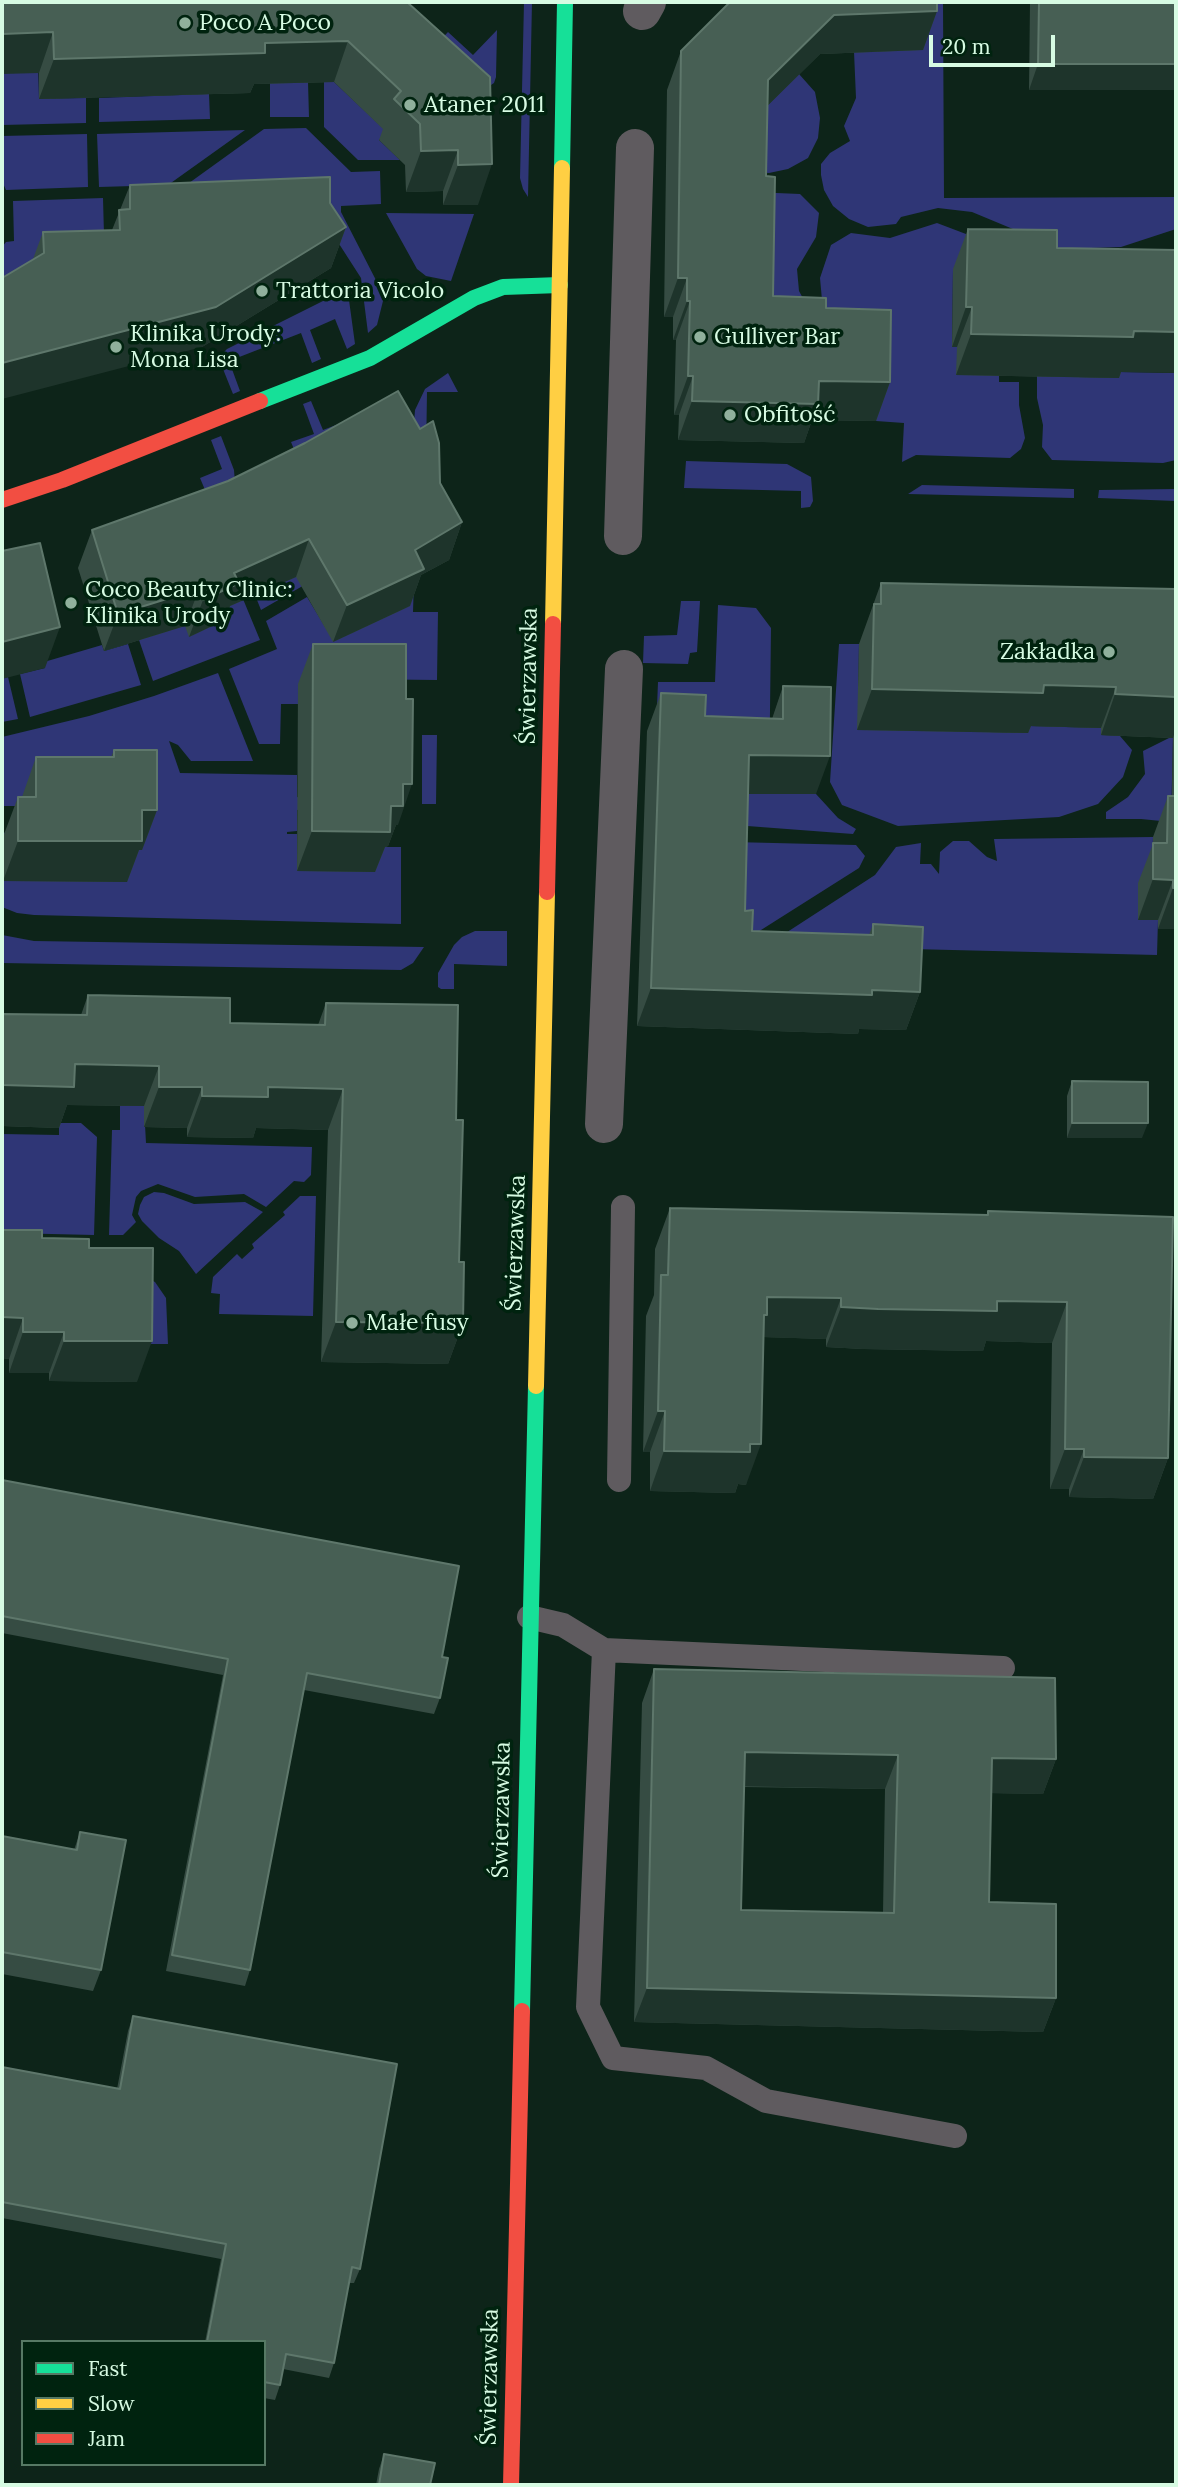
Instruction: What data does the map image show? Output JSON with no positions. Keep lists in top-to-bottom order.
{
  "streets": {
    "street": ["Świerzawska"]
  },
  "places": [
    "Poco A Poco",
    "Ataner 2011",
    "Trattoria Vicolo",
    "Gulliver Bar",
    "Klinika Urody: Mona Lisa",
    "Obfitość",
    "Coco Beauty Clinic: Klinika Urody",
    "Zakładka",
    "Małe fusy"
  ],
  "legend": ["Fast", "Slow", "Jam"],
  "scale_bar": "20 m"
}
